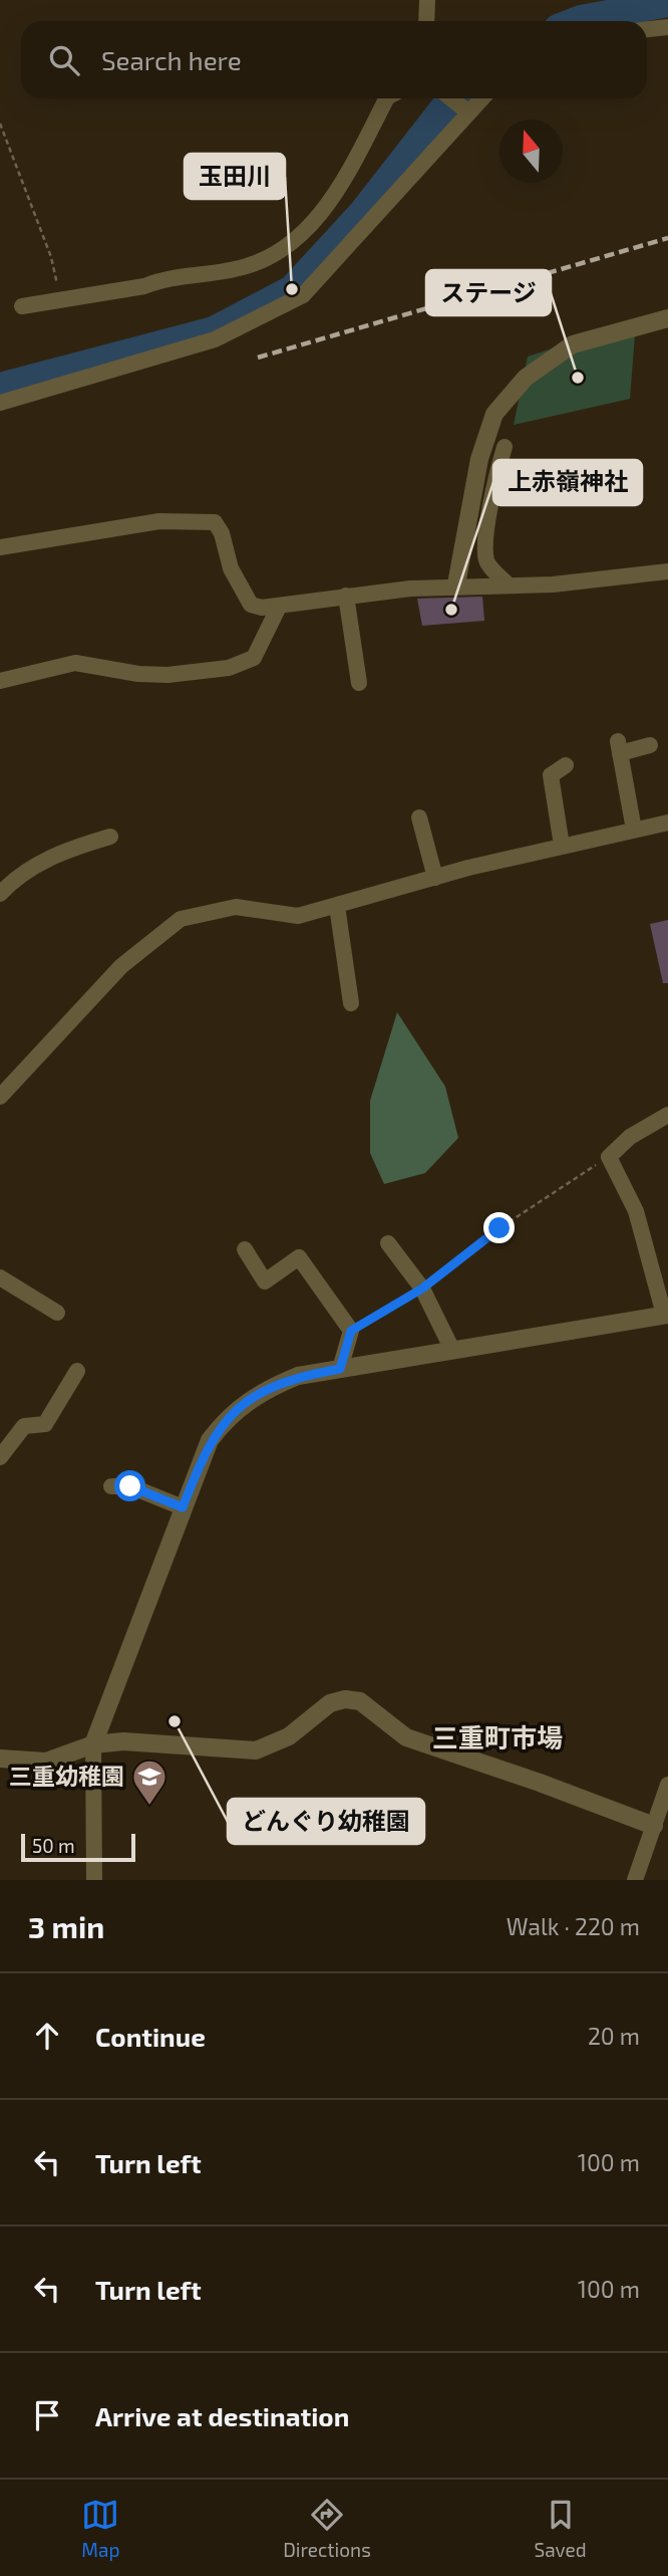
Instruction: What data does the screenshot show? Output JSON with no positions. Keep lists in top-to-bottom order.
{
  "districts": ["三重町市場"],
  "places": {
    "other": [
      "玉田川",
      "ステージ",
      "上赤嶺神社",
      "どんぐり幼稚園"
    ],
    "school or university": ["三重幼稚園"]
  },
  "scale_bar": "50 m",
  "north": "top",
  "page": {
    "search": "Search here",
    "scale": "50 m",
    "heading": ["3 min", "Walk · 220 m"],
    "list": [
      ["Continue", "20 m"],
      ["Turn left", "100 m"],
      ["Turn left", "100 m"],
      "Arrive at destination"
    ],
    "nav": ["Map", "Directions", "Saved"]
  }
}
